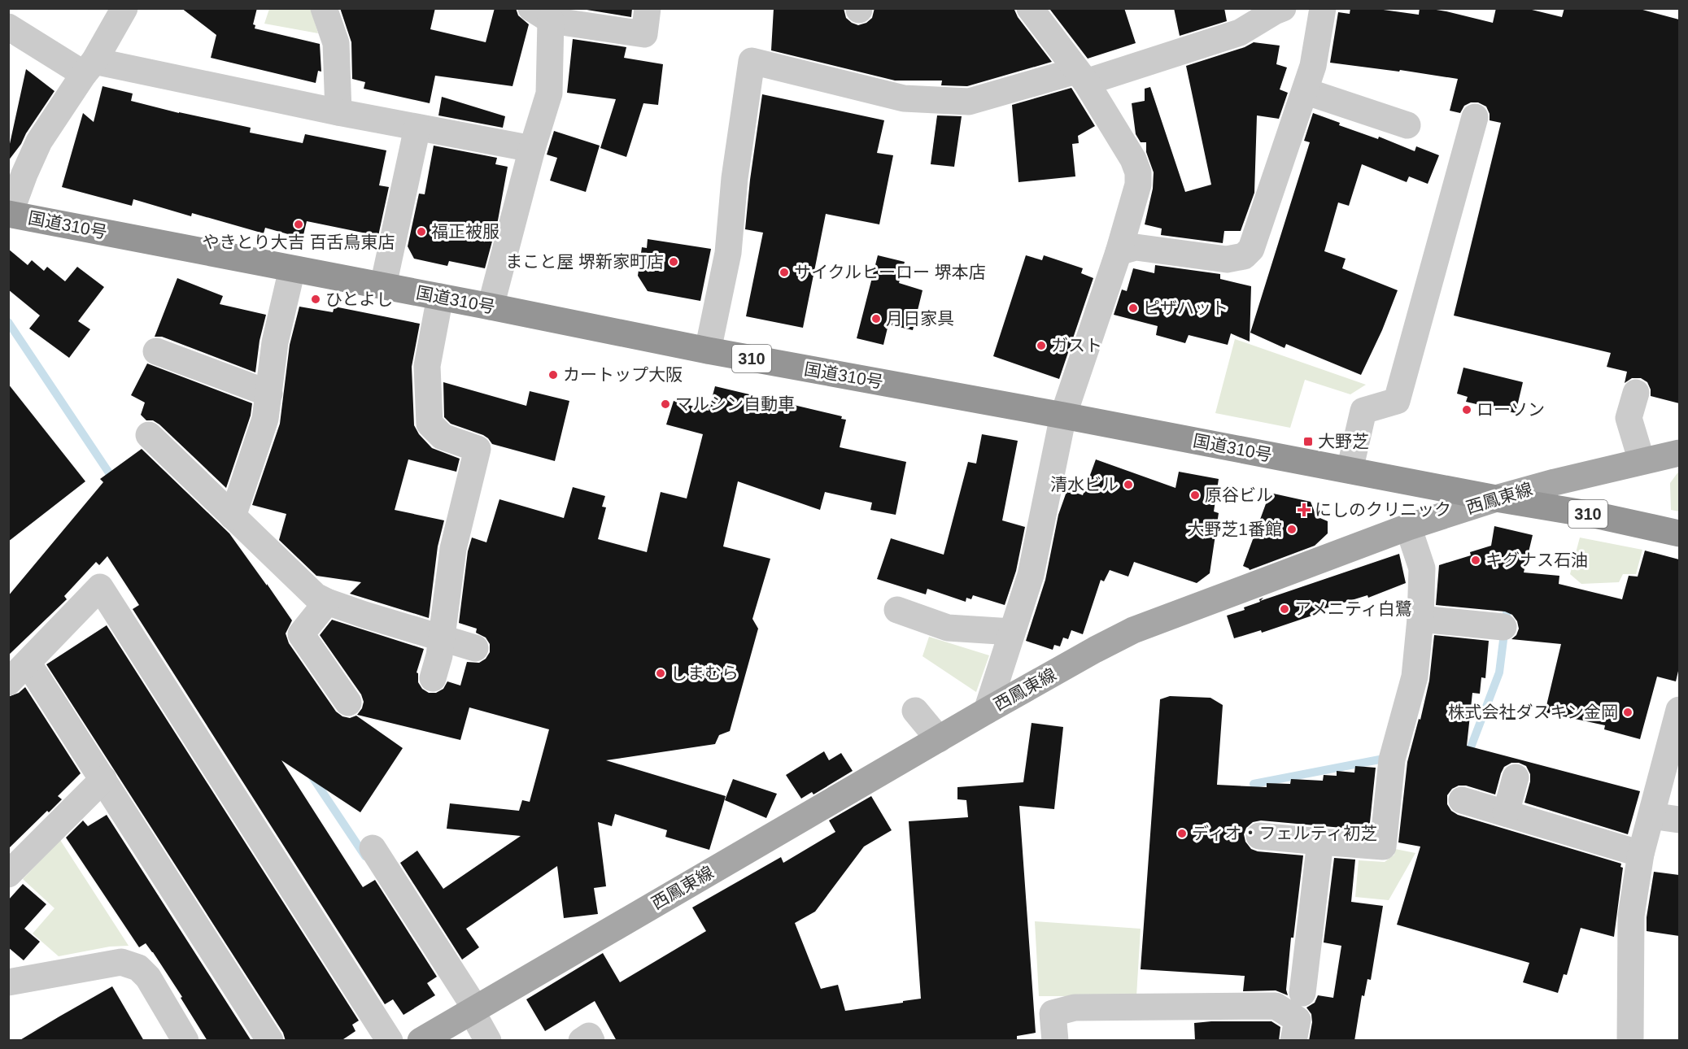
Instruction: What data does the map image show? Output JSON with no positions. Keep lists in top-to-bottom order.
{
  "streets": {
    "highway": ["国道310号", "310"],
    "main road": ["西鳳東線"]
  },
  "crossings": [
    ["国道310号", "西鳳東線"]
  ],
  "places": {
    "other": [
      "やきとり大吉 百舌鳥東店",
      "福正被服",
      "まこと屋 堺新家町店",
      "サイクルヒーロー 堺本店",
      "ひとよし",
      "ピザハット",
      "月日家具",
      "ガスト",
      "カートップ大阪",
      "マルシン自動車",
      "ローソン",
      "清水ビル",
      "原谷ビル",
      "大野芝1番館",
      "キグナス石油",
      "アメニティ白鷺",
      "しまむら",
      "株式会社ダスキン金岡",
      "ディオ・フェルティ初芝"
    ],
    "transit": ["大野芝"],
    "health": ["にしのクリニック"]
  }
}
